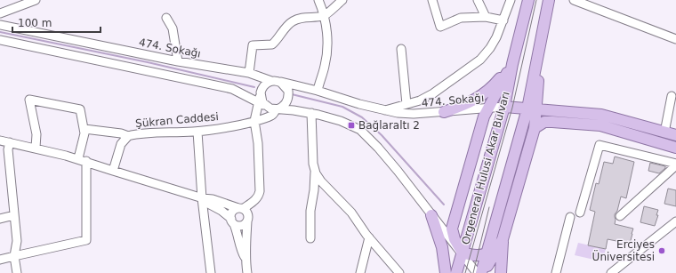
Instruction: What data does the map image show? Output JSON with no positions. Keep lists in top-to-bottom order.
{
  "streets": {
    "main road": ["Orgeneral Hulusi Akar Bulvarı"],
    "street": ["474. Sokağı", "Şükran Caddesi"]
  },
  "crossings": [
    ["474. Sokağı", "Şükran Caddesi"],
    ["474. Sokağı", "Orgeneral Hulusi Akar Bulvarı"]
  ],
  "places": {
    "transit": ["Bağlaraltı 2"],
    "other": ["Erciyes Üniversitesi"]
  },
  "scale_bar": "100 m"
}
